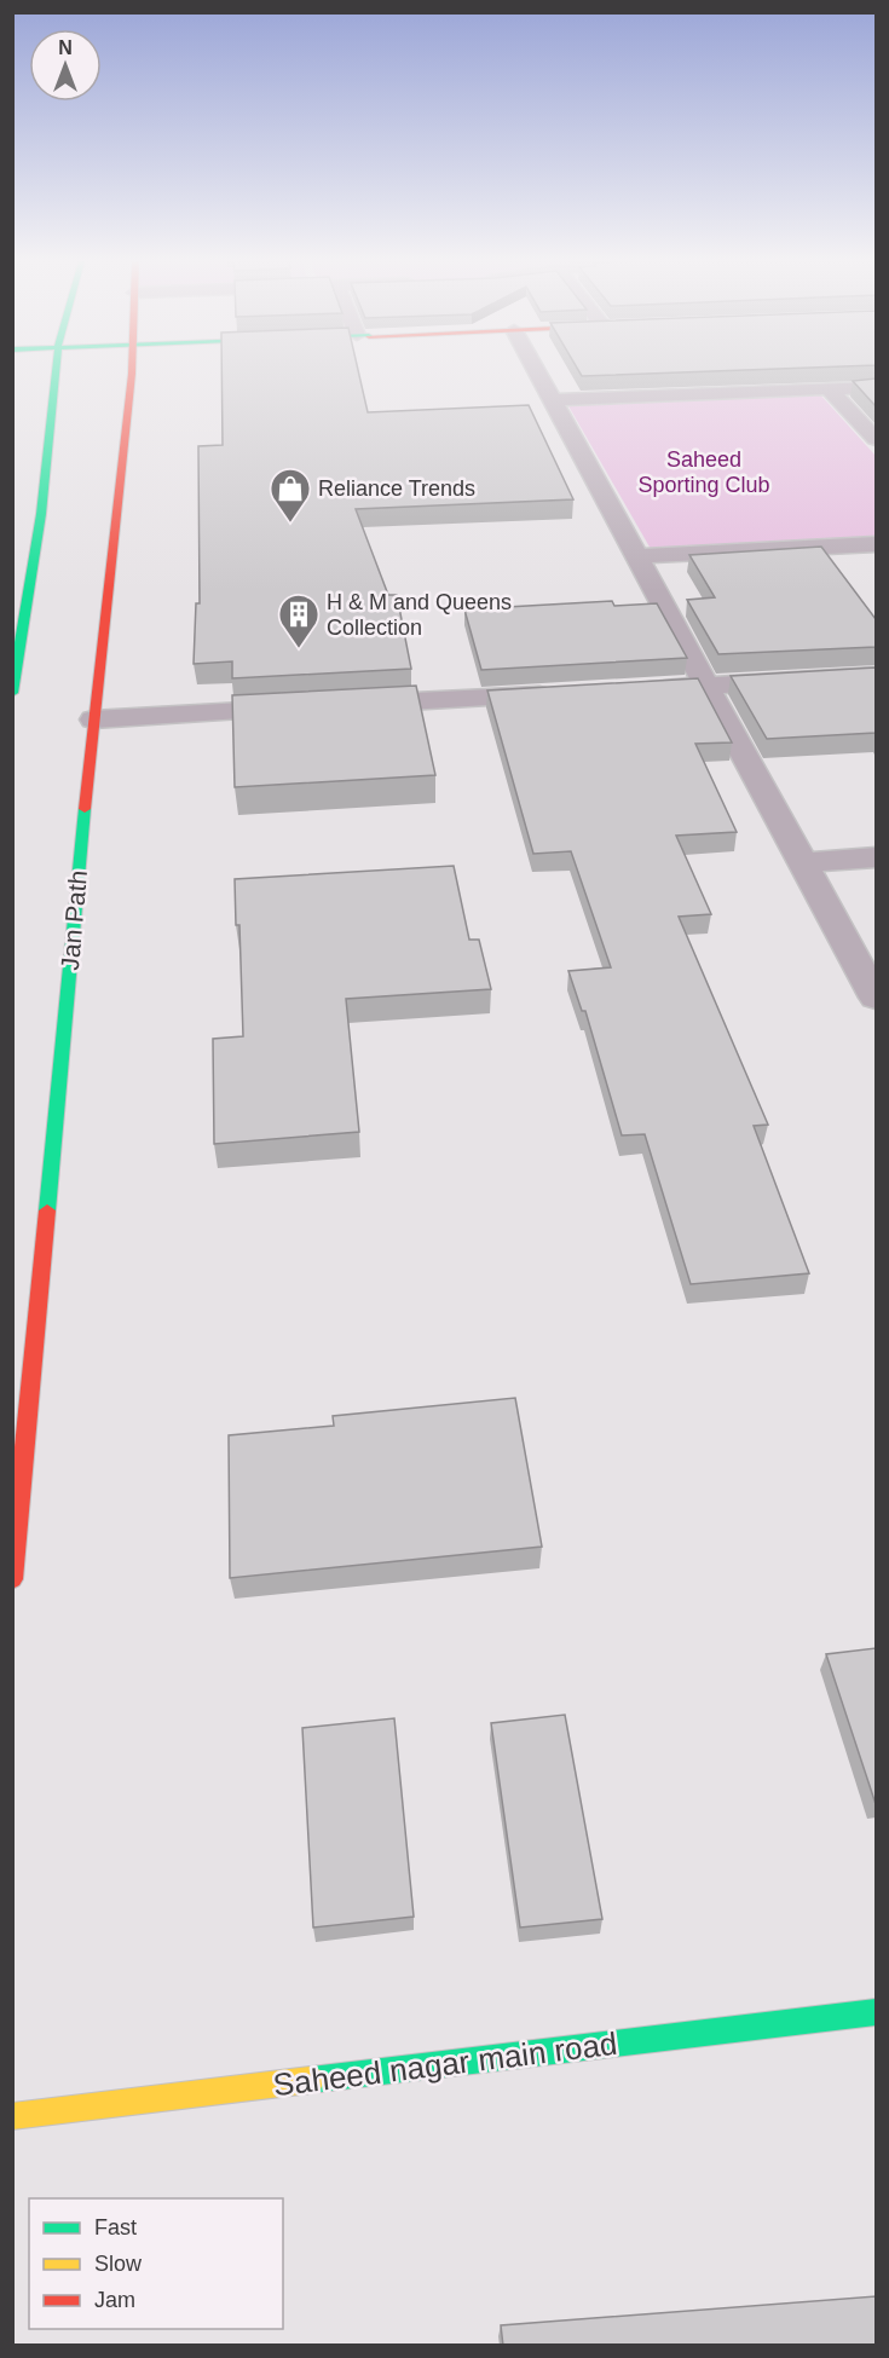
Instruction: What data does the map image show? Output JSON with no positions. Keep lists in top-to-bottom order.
{
  "streets": {
    "main road": ["Jan Path", "Saheed nagar main road"]
  },
  "parks": ["Saheed Sporting Club"],
  "places": {
    "shop": ["Reliance Trends"],
    "building": ["H & M and Queens Collection"]
  },
  "legend": ["Fast", "Slow", "Jam"],
  "north": "top"
}
